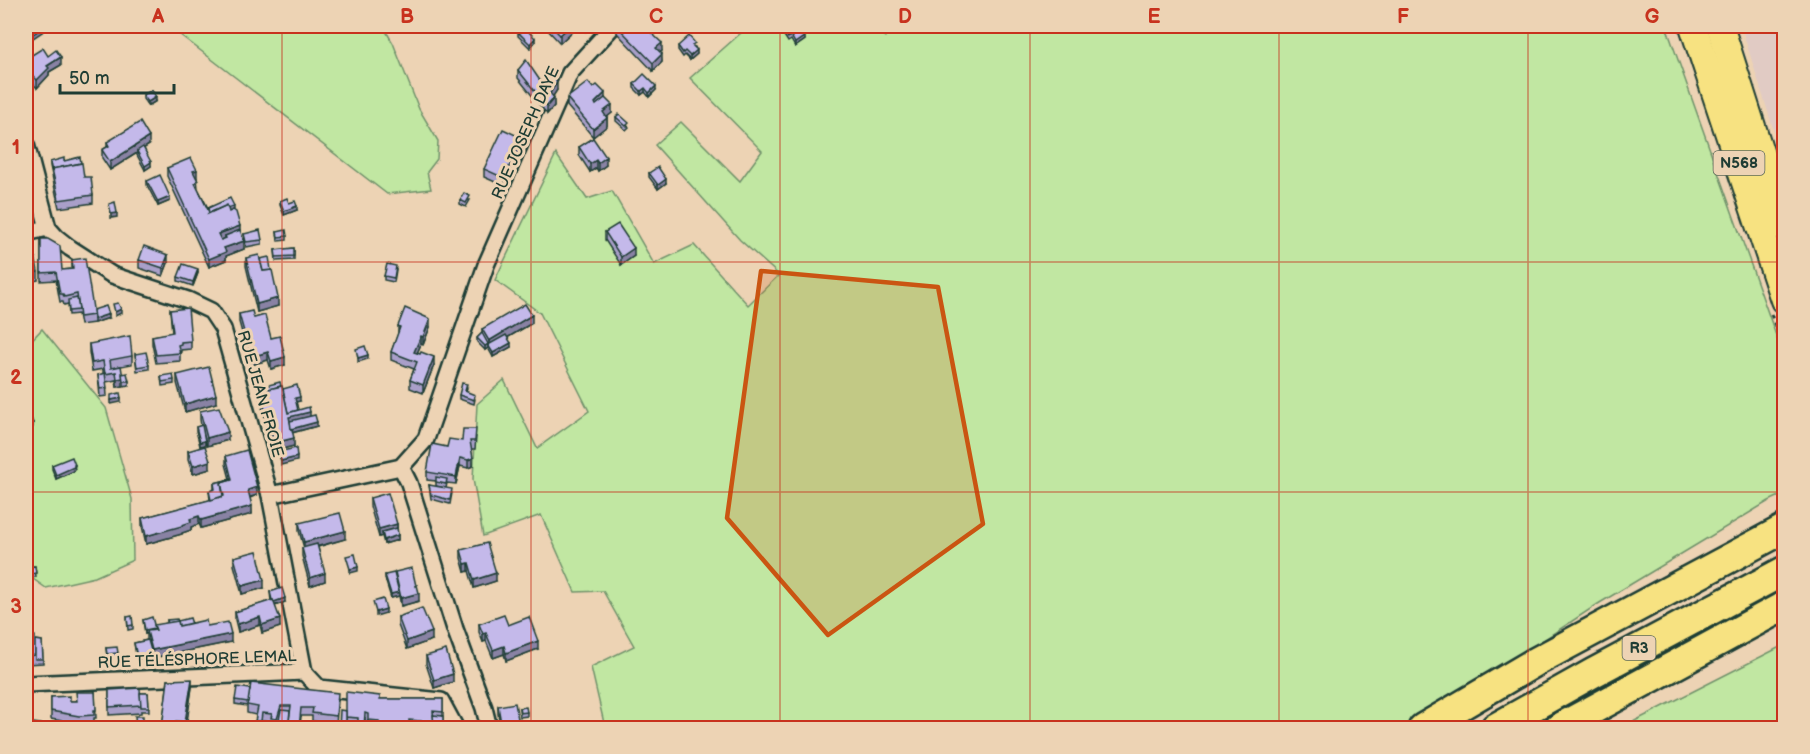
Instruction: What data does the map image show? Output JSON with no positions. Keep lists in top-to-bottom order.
{
  "streets": {
    "highway": ["N568", "R3"],
    "street": ["RUE JOSEPH DAYE", "RUE JEAN FROIE", "RUE TÉLÉSPHORE LEMAL"]
  },
  "crossings": [
    ["RUE JEAN FROIE", "RUE TÉLÉSPHORE LEMAL"]
  ],
  "scale_bar": "50 m",
  "grid": {
    "columns": [
      "A",
      "B",
      "C",
      "D",
      "E",
      "F",
      "G"
    ],
    "rows": ["1", "2", "3"]
  }
}
